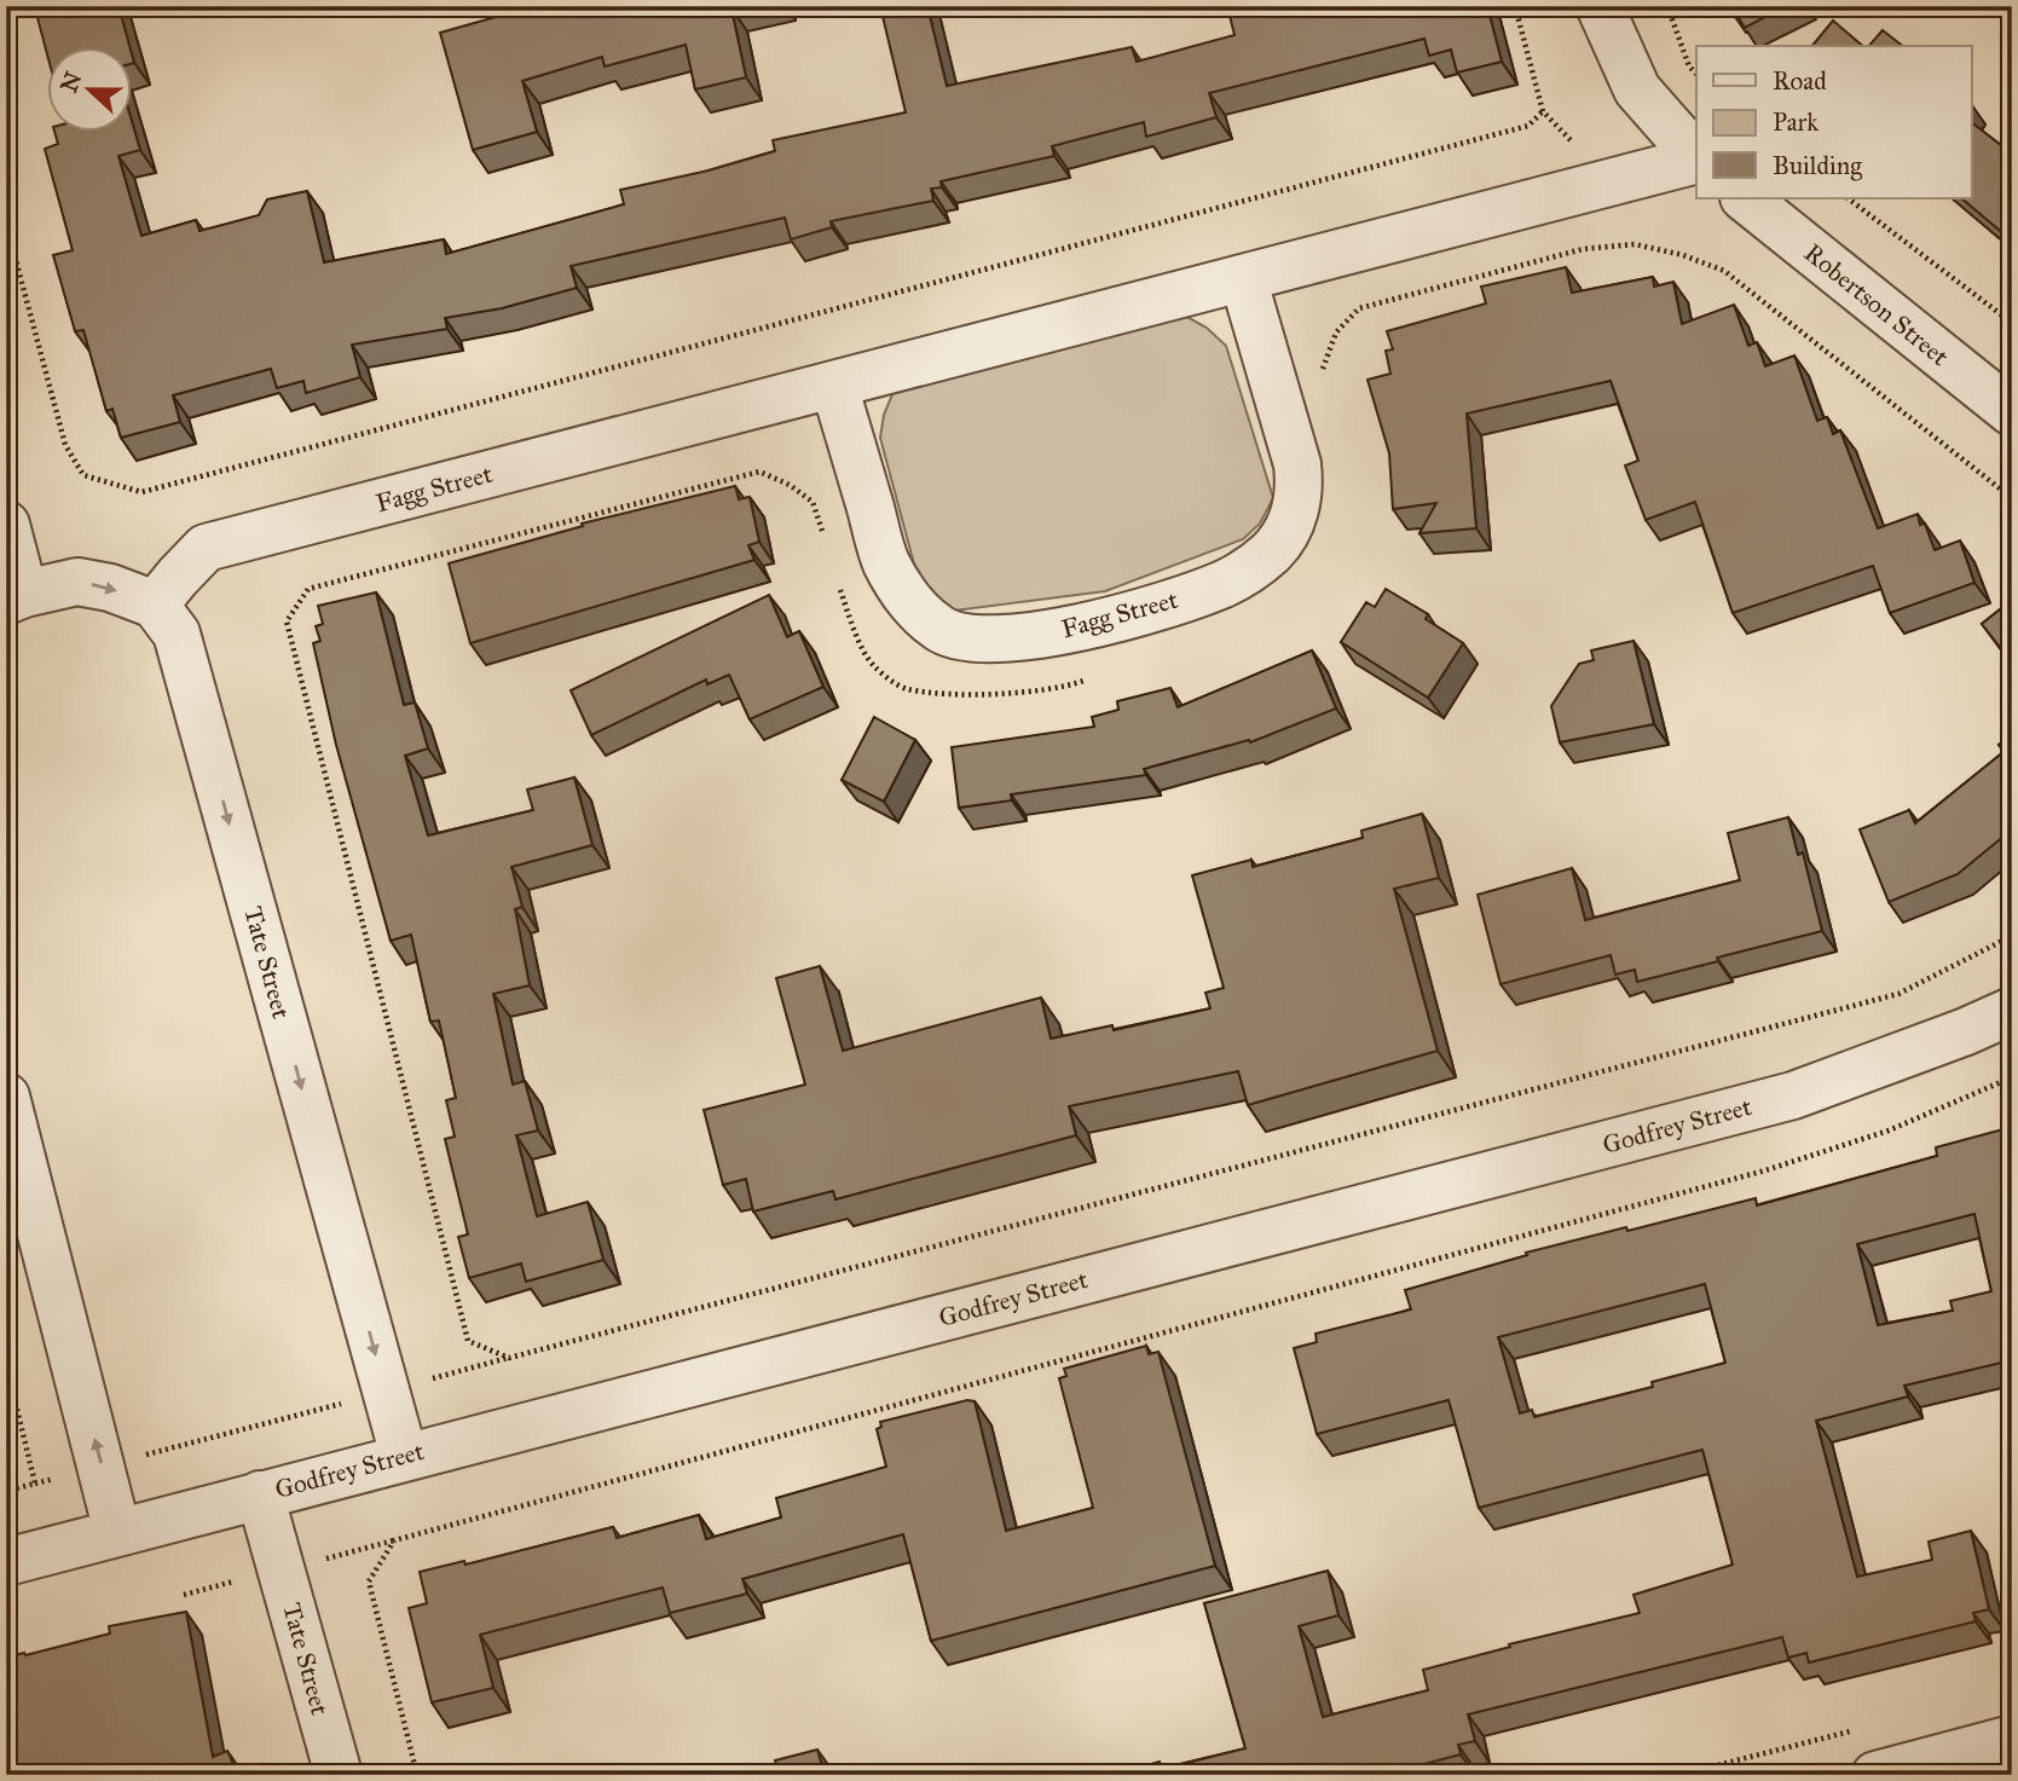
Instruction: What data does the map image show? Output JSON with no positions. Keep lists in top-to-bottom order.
{
  "streets": {
    "street": [
      "Robertson Street",
      "Fagg Street",
      "Tate Street",
      "Godfrey Street"
    ]
  },
  "crossings": [
    ["Fagg Street", "Tate Street"],
    ["Tate Street", "Godfrey Street"]
  ],
  "legend": ["Road", "Park", "Building"],
  "north": "left"
}
